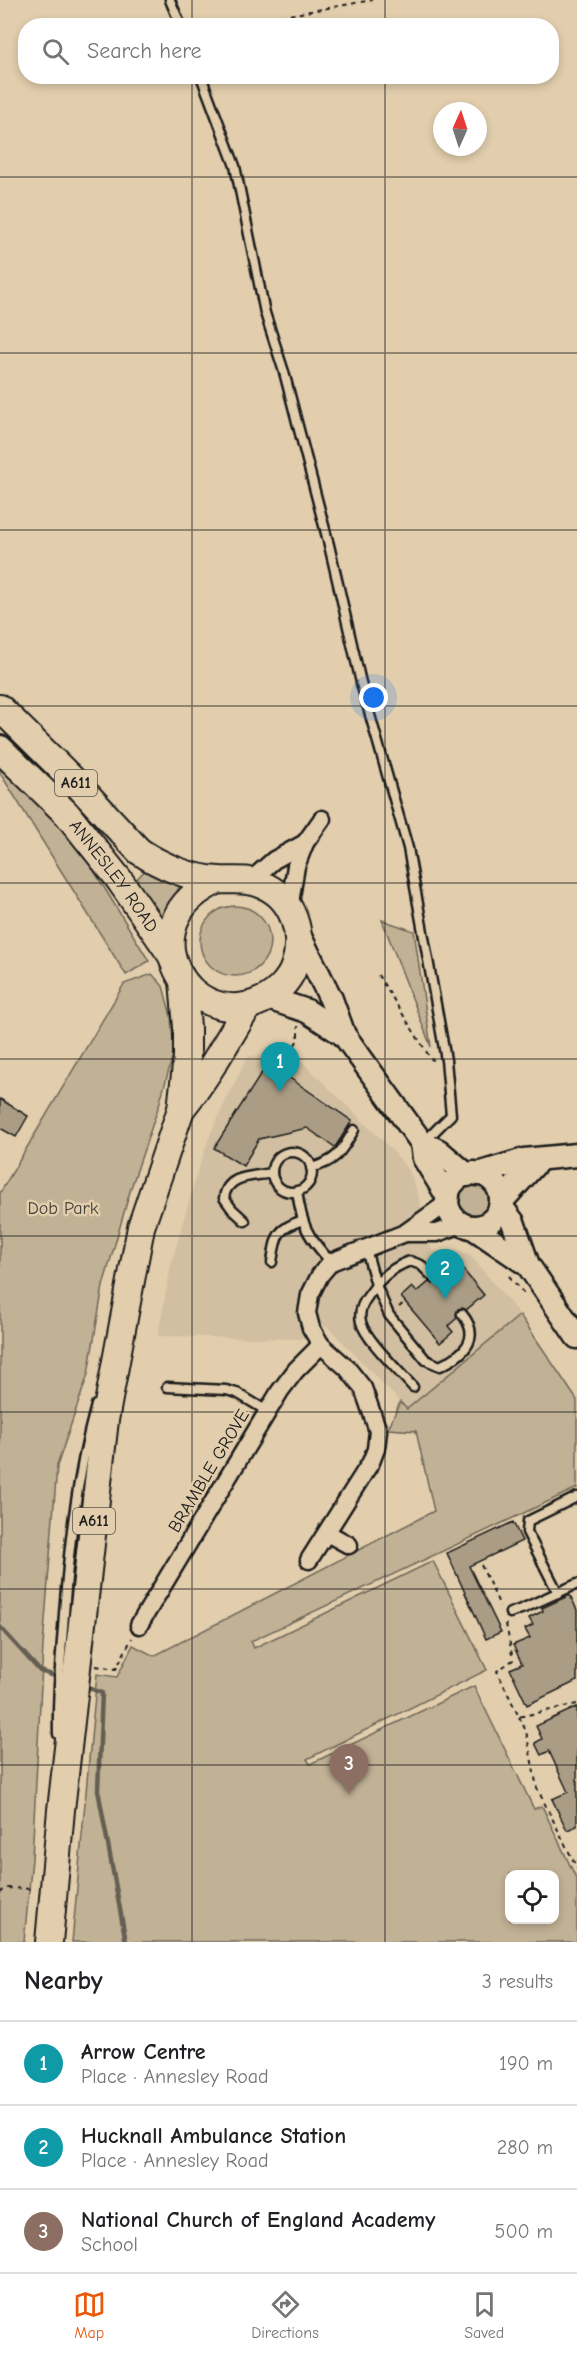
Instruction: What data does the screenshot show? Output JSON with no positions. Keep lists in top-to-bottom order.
{
  "streets": {
    "main road": ["A611", "ANNESLEY ROAD"],
    "street": ["BRAMBLE GROVE"]
  },
  "crossings": [
    ["A611", "ANNESLEY ROAD"]
  ],
  "parks": ["Dob Park"],
  "north": "top",
  "page": {
    "search": "Search here",
    "pins": ["1", "2", "3"],
    "heading": ["Nearby", "3 results"],
    "list": [
      {
        "mark": "1",
        "name": "Arrow Centre",
        "note": "Place · Annesley Road",
        "value": "190 m"
      },
      {
        "mark": "2",
        "name": "Hucknall Ambulance Station",
        "note": "Place · Annesley Road",
        "value": "280 m"
      },
      {
        "mark": "3",
        "name": "National Church of England Academy",
        "note": "School",
        "value": "500 m"
      }
    ],
    "nav": ["Map", "Directions", "Saved"]
  }
}
